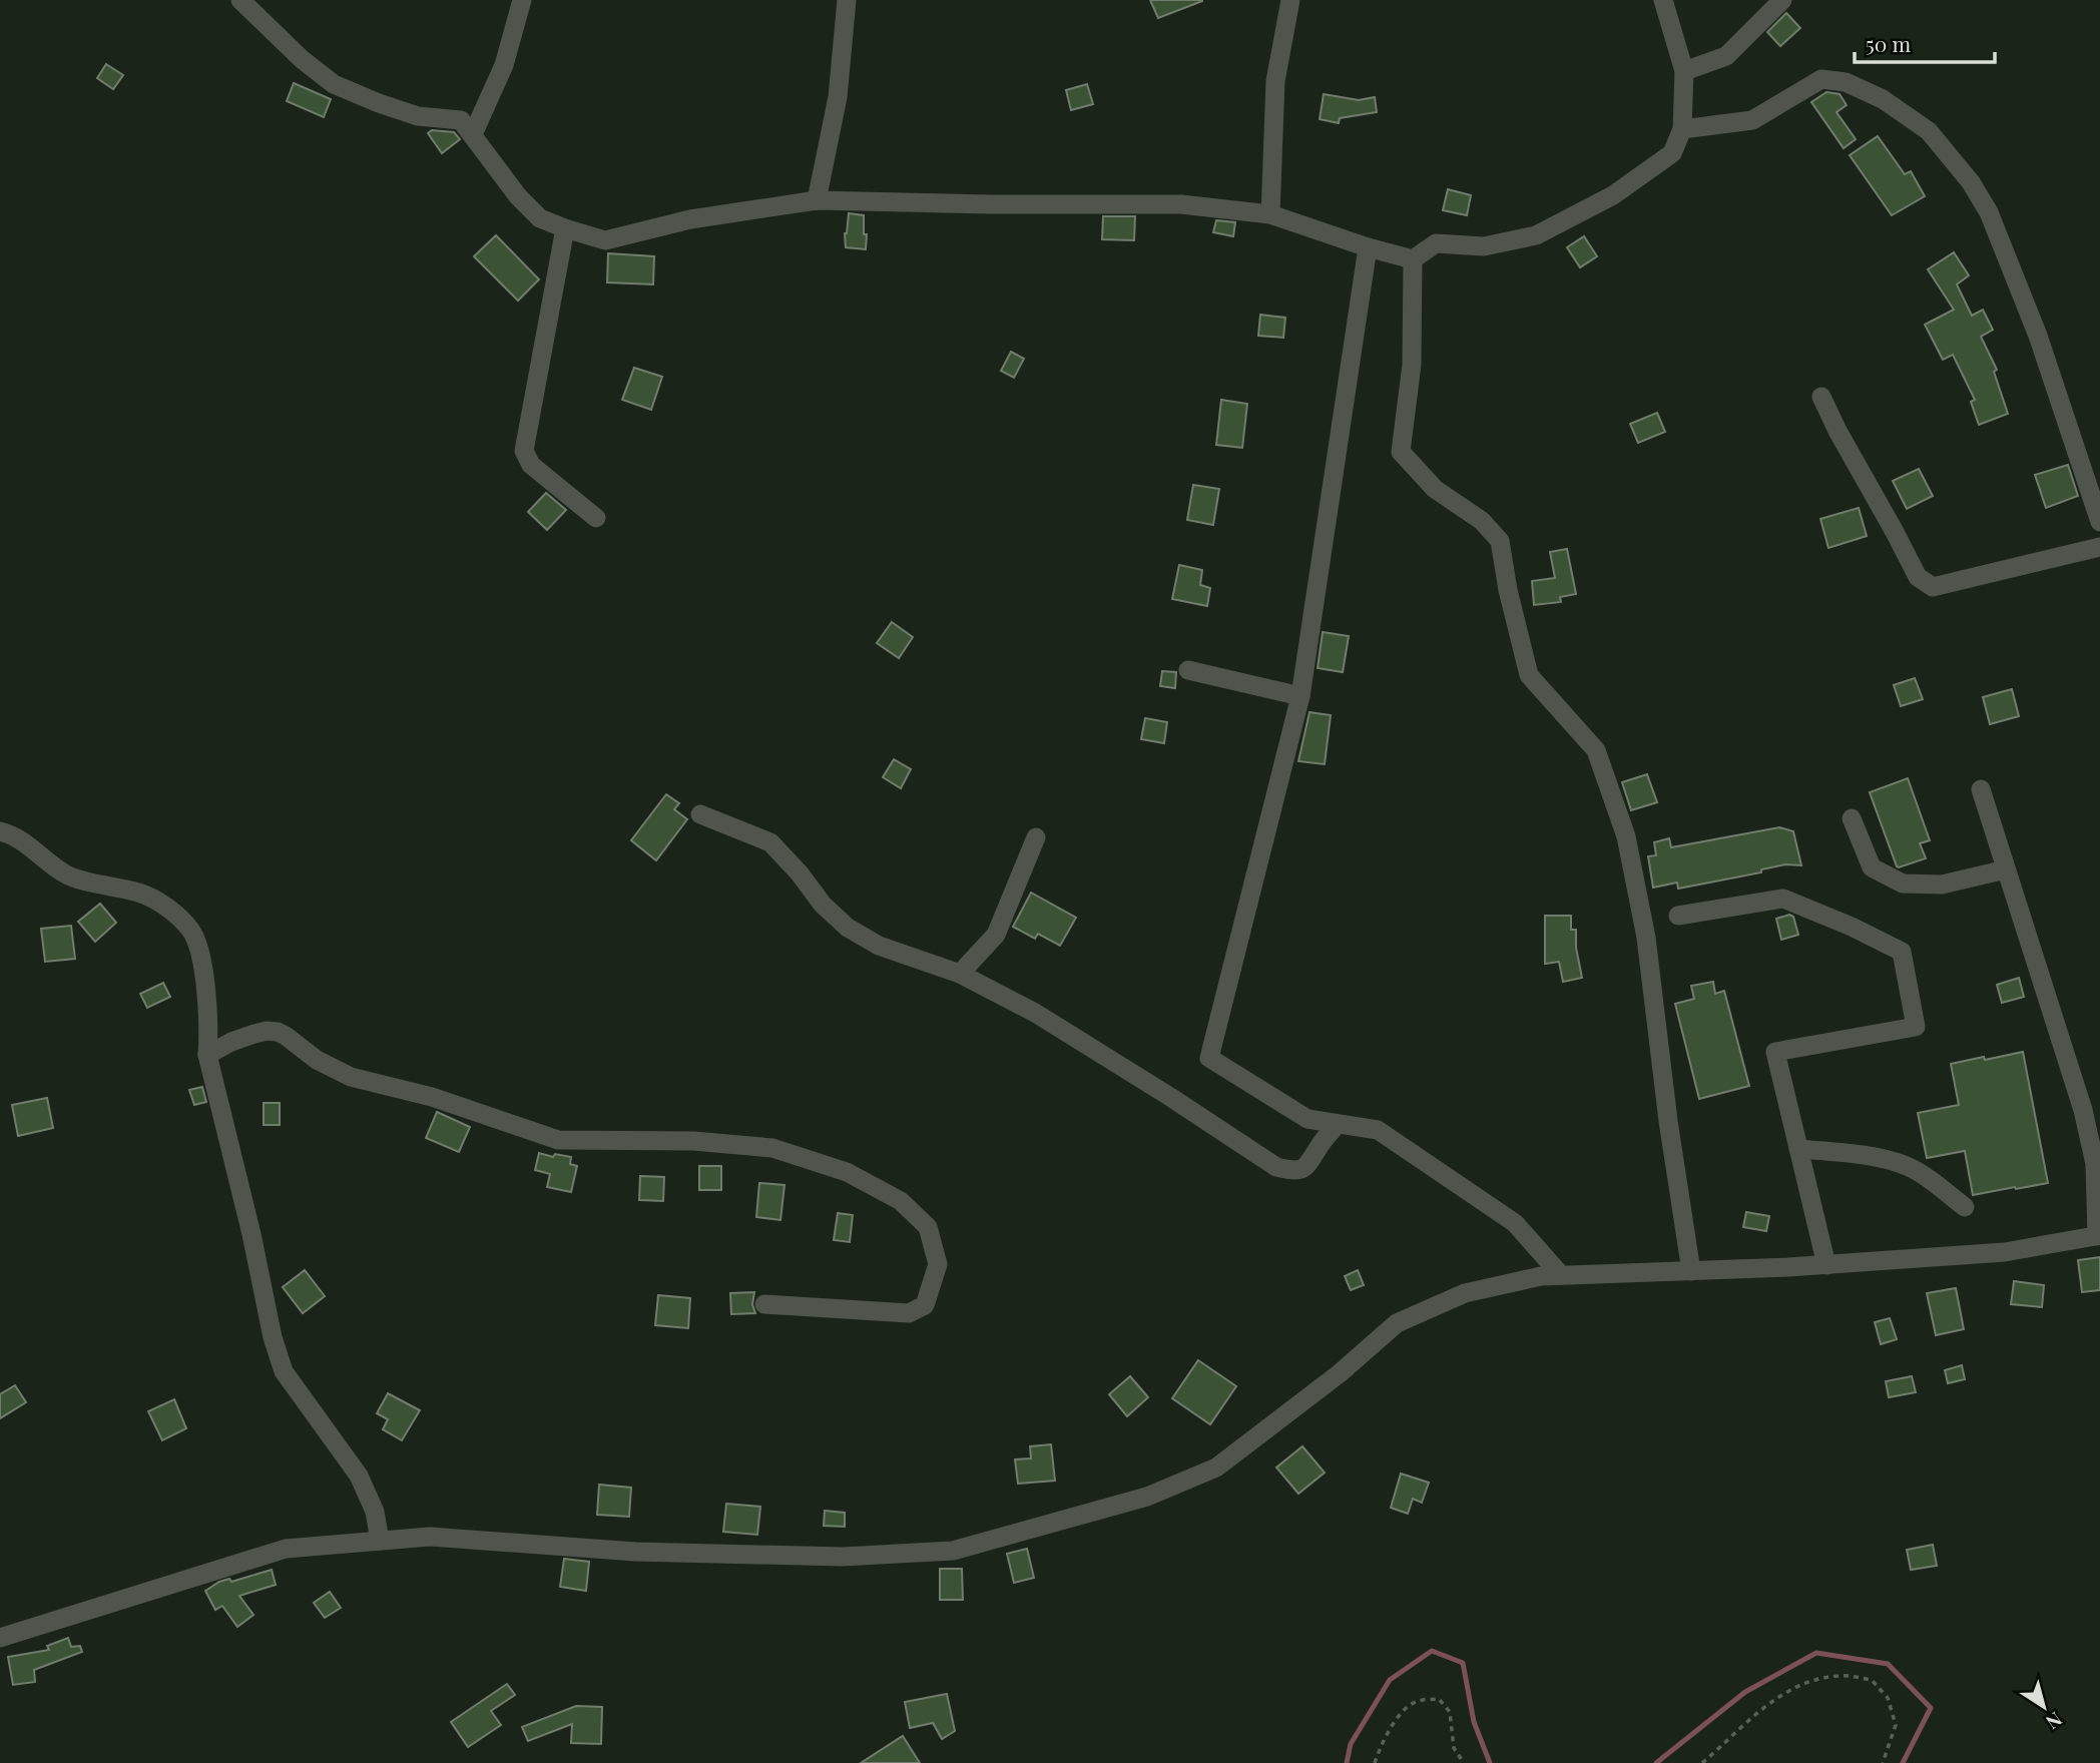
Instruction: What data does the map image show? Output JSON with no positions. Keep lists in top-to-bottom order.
{
  "scale_bar": "50 m",
  "north": "bottom right"
}
